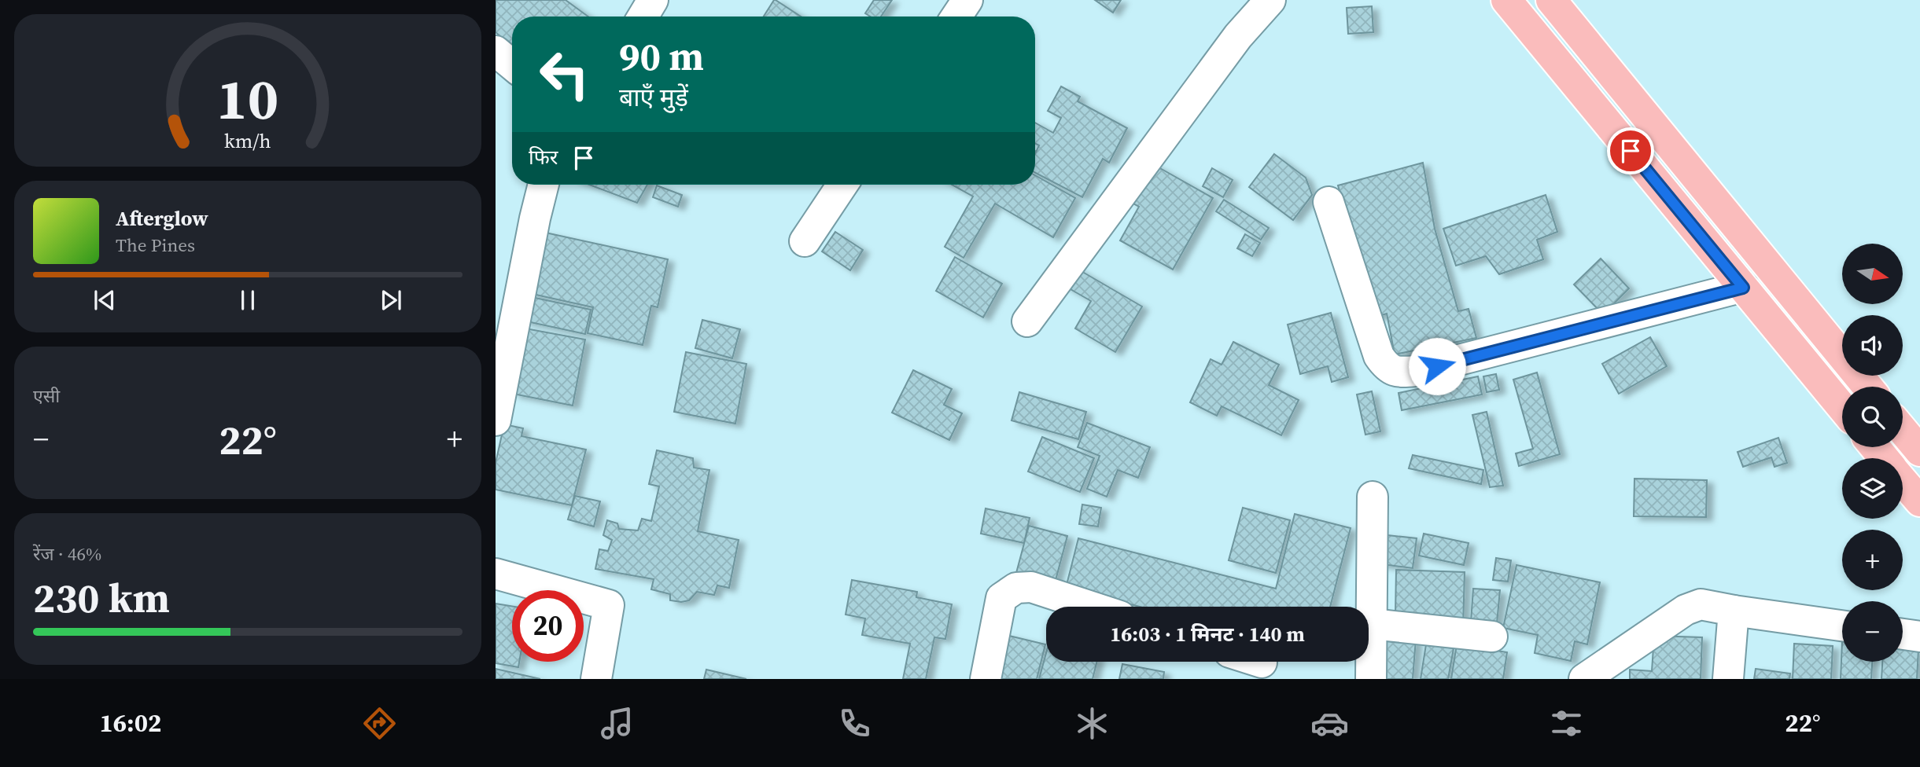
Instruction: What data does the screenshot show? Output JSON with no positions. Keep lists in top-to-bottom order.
{
  "north": "right",
  "page": {
    "turn": ["90 m", "बाएँ मुड़ें"],
    "then": "फिर",
    "song": ["Afterglow", "The Pines"],
    "map_buttons": ["+", "−"],
    "tile": [
      "एसी",
      ["रेंज · 46%", "230 km"]
    ],
    "heat": ["−", "22°", "+"],
    "limit": "20",
    "trip": "16:03 · 1 मिनट · 140 m",
    "tabs": ["16:02", "22°"],
    "gauge": ["10", "km/h"]
  }
}
